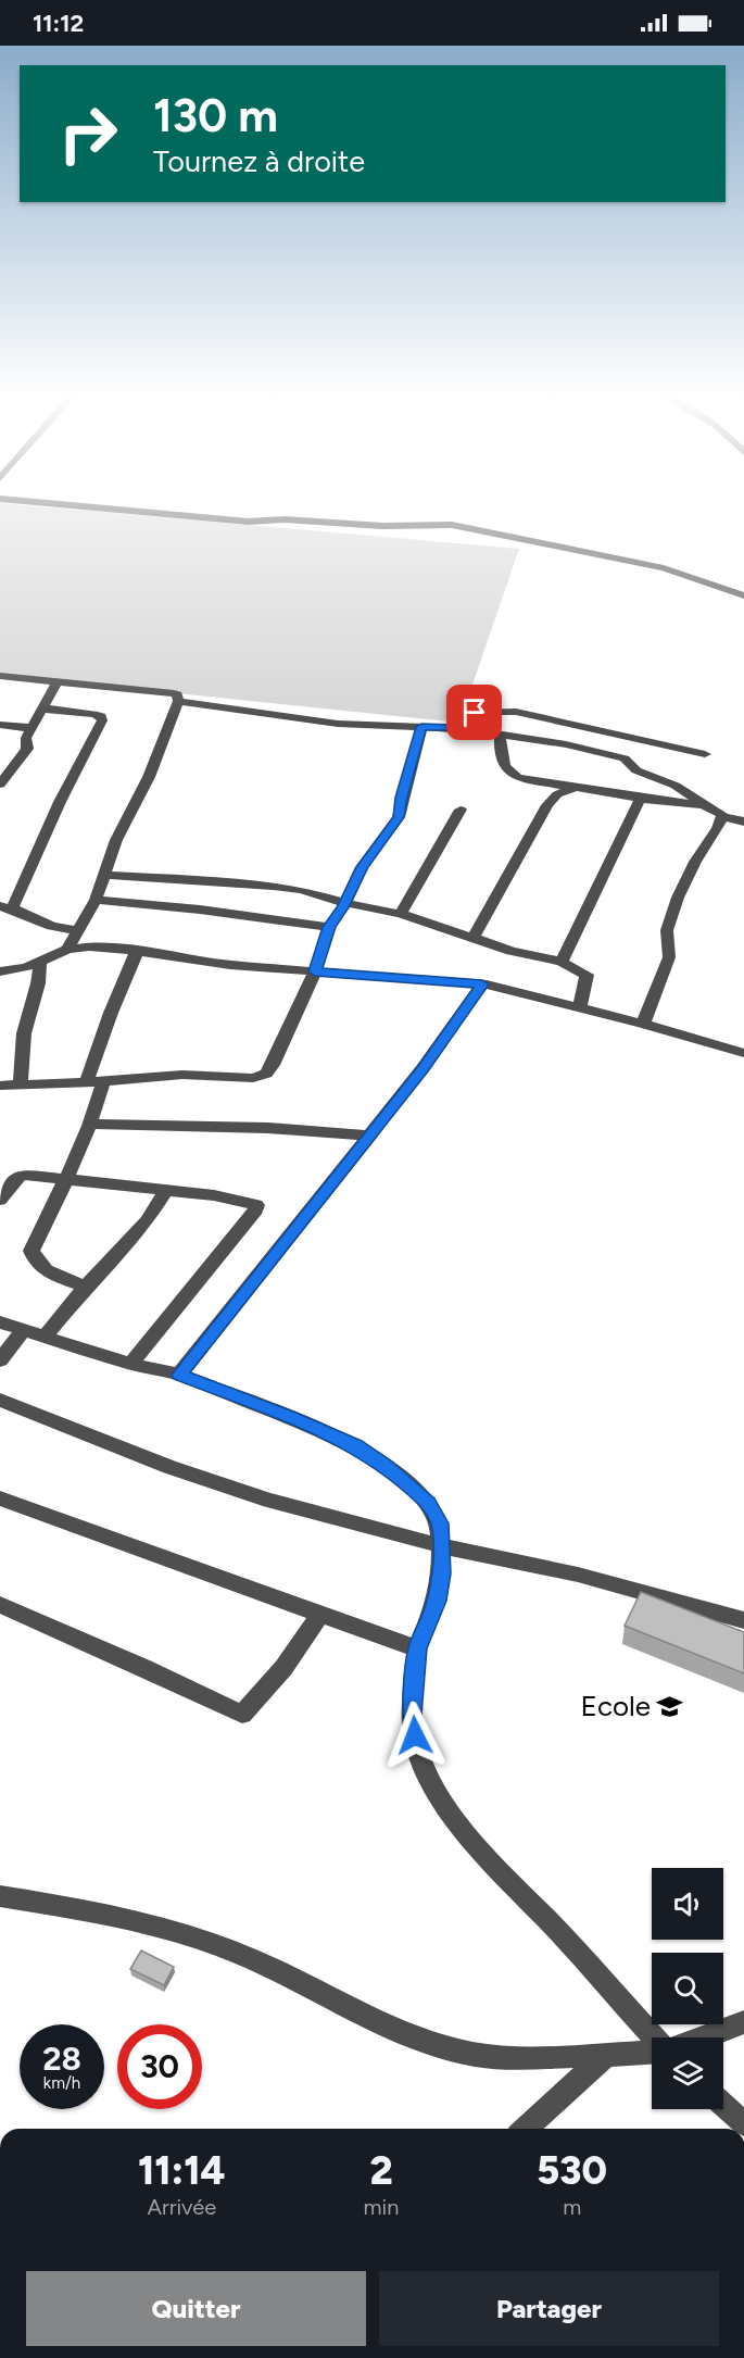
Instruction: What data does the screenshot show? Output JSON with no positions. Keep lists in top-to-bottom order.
{
  "places": {
    "school or university": ["Ecole"]
  },
  "page": {
    "status": "11:12",
    "turn": ["130 m", "Tournez à droite"],
    "speed": "28 km/h",
    "limit": "30",
    "eta": [
      "11:14",
      "Arrivée",
      "2",
      "min",
      "530",
      "m"
    ],
    "buttons": ["Quitter", "Partager"]
  }
}
